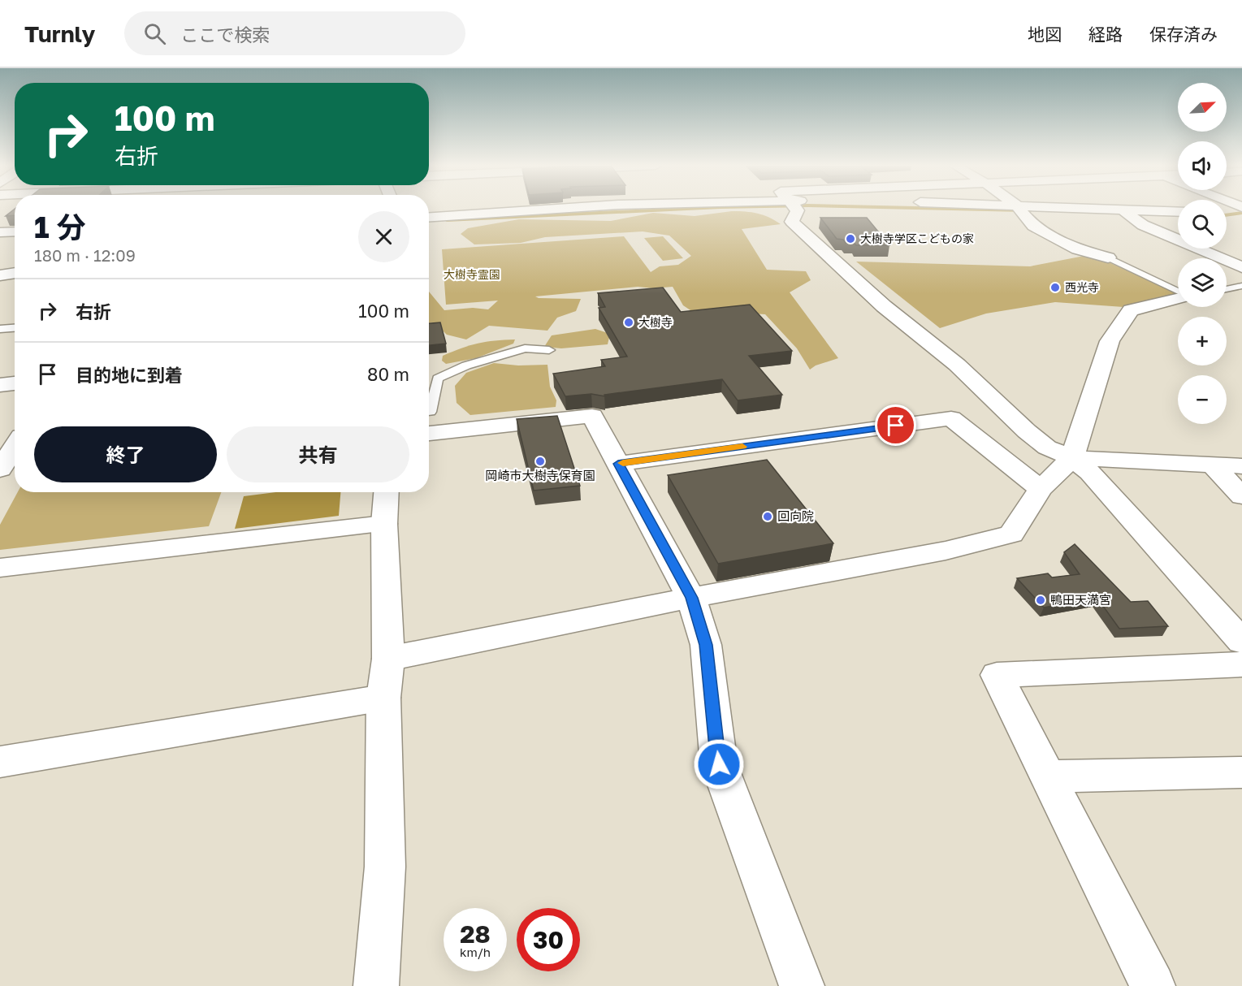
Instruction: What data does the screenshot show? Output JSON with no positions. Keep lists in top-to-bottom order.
{
  "parks": ["大樹寺霊園"],
  "places": [
    "大樹寺学区こどもの家",
    "西光寺",
    "大樹寺",
    "岡崎市大樹寺保育園",
    "回向院",
    "鴨田天満宮"
  ],
  "north": "top right",
  "page": {
    "header": "Turnly",
    "search": "ここで検索",
    "nav": ["地図", "経路", "保存済み"],
    "map_buttons": ["+", "−"],
    "turn": ["100 m", "右折"],
    "heading": ["1 分", "180 m · 12:09"],
    "list": [
      {
        "name": "右折",
        "value": "100 m"
      },
      {
        "name": "目的地に到着",
        "value": "80 m"
      }
    ],
    "buttons": ["終了", "共有"],
    "speed": "28 km/h",
    "limit": "30"
  }
}
